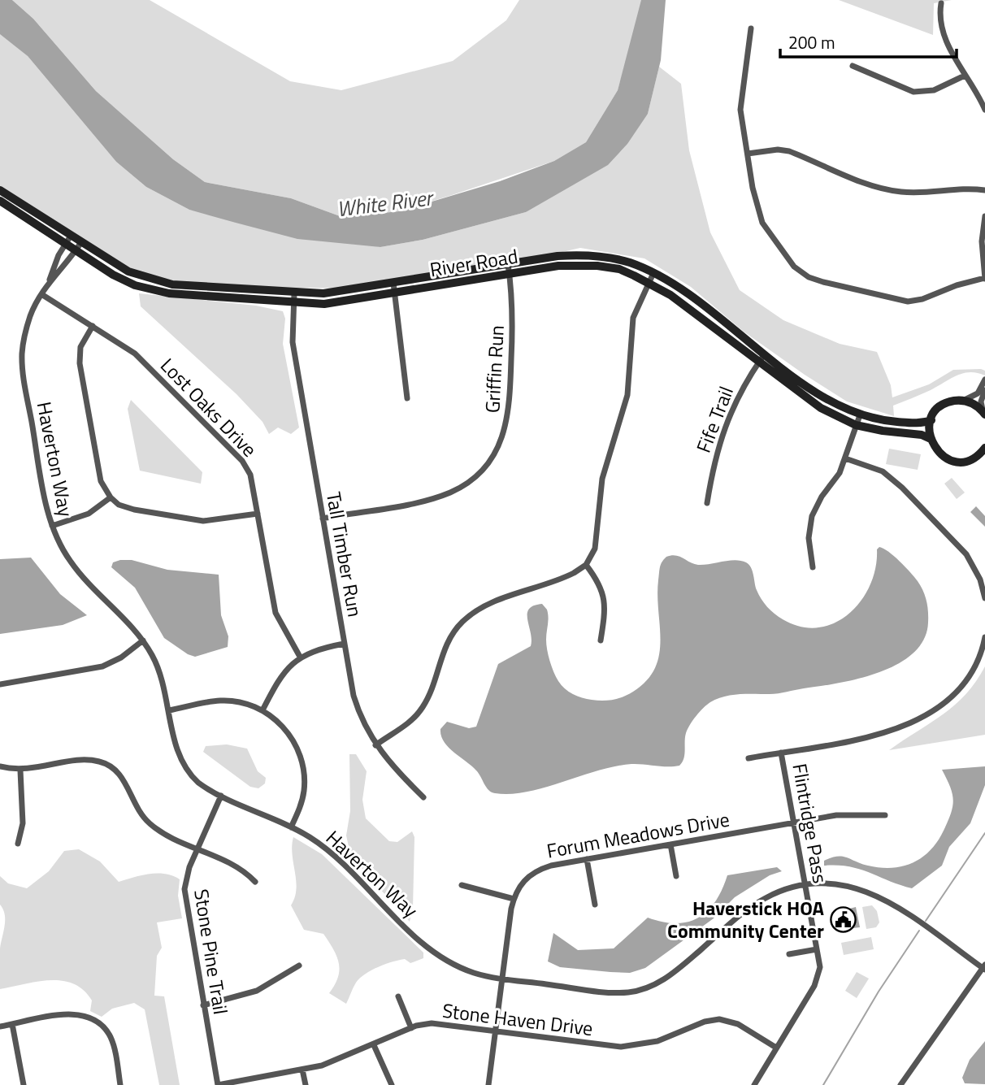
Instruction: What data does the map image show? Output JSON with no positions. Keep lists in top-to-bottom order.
{
  "streets": {
    "main road": ["River Road"],
    "street": [
      "Griffin Run",
      "Lost Oaks Drive",
      "Fife Trail",
      "Haverton Way",
      "Tall Timber Run",
      "Flintridge Pass",
      "Forum Meadows Drive",
      "Stone Pine Trail",
      "Stone Haven Drive"
    ]
  },
  "crossings": [
    ["River Road", "Griffin Run"],
    ["River Road", "Fife Trail"],
    ["River Road", "Haverton Way"],
    ["River Road", "Tall Timber Run"],
    ["Griffin Run", "Tall Timber Run"],
    ["Lost Oaks Drive", "Haverton Way"],
    ["Haverton Way", "Flintridge Pass"],
    ["Haverton Way", "Forum Meadows Drive"],
    ["Haverton Way", "Stone Pine Trail"],
    ["Flintridge Pass", "Forum Meadows Drive"],
    ["Flintridge Pass", "Stone Haven Drive"],
    ["Forum Meadows Drive", "Stone Haven Drive"],
    ["Stone Pine Trail", "Stone Haven Drive"]
  ],
  "water": ["White River"],
  "places": {
    "public building": ["Haverstick HOA Community Center"]
  },
  "scale_bar": "200 m"
}
